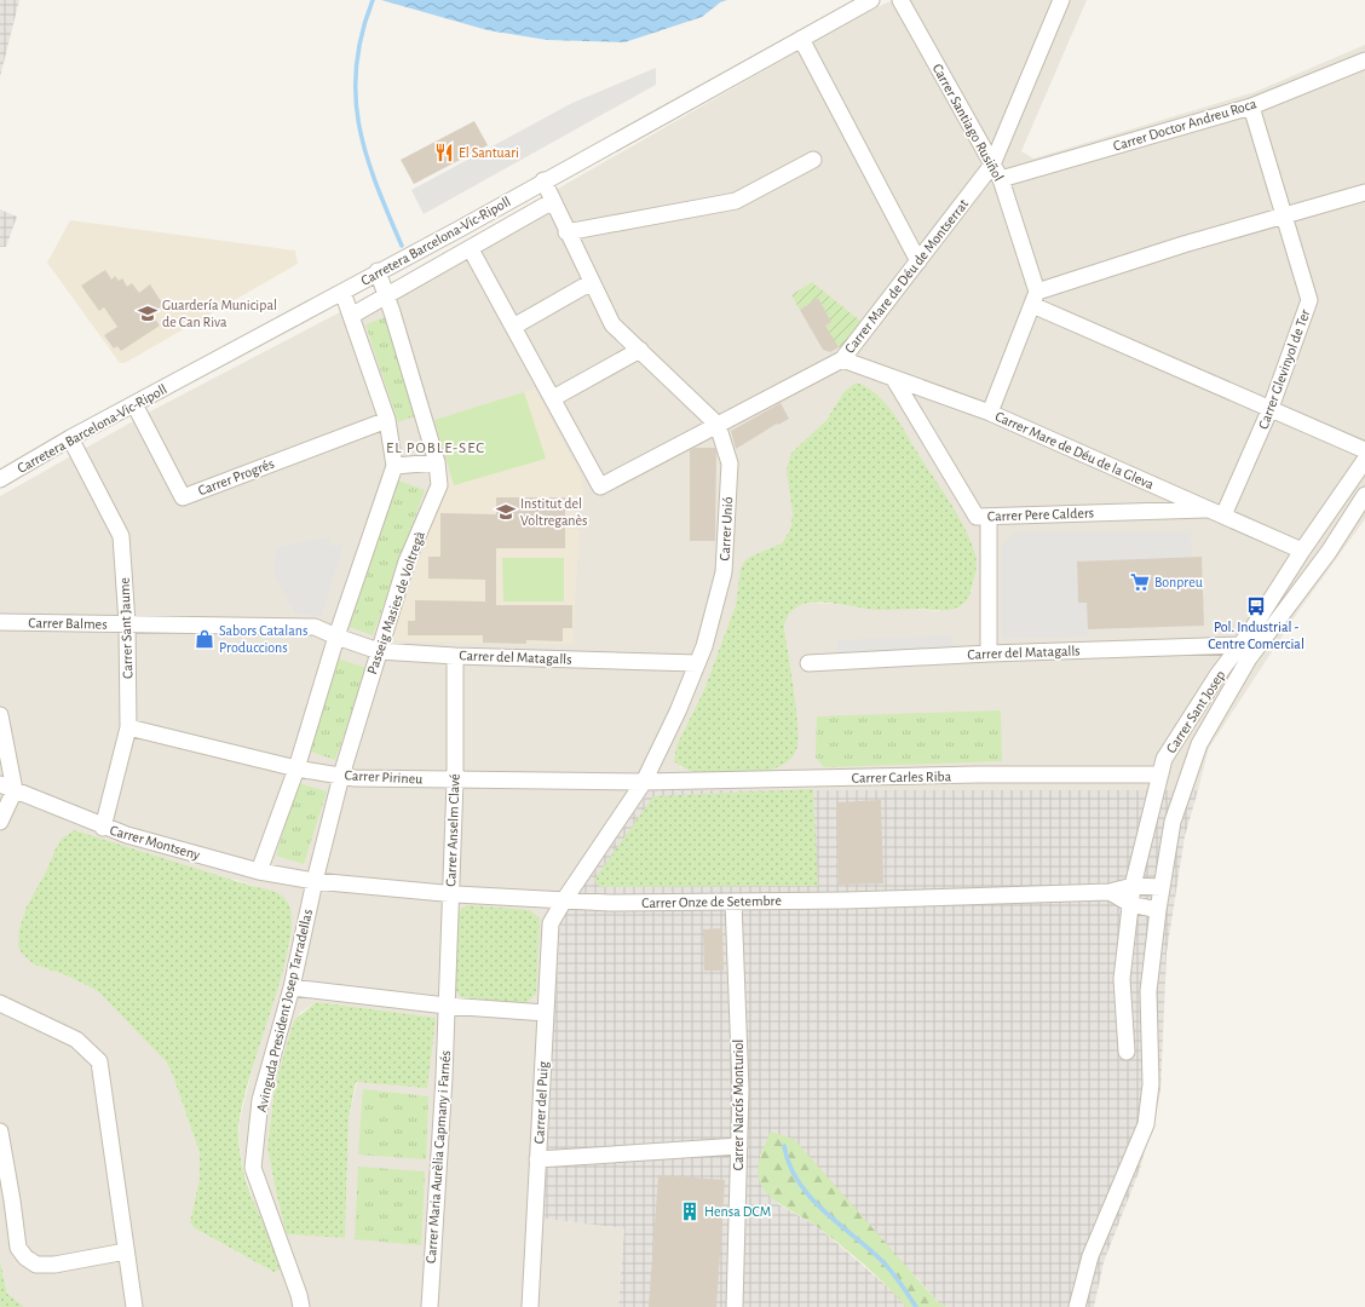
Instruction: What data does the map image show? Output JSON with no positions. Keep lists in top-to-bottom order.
{
  "streets": {
    "street": [
      "Carrer Santiago Rusiñol",
      "Carrer Doctor Andreu Roca",
      "Carretera Barcelona-Vic-Ripoll",
      "Carrer Mare de Déu de Montserrat",
      "Carrer Glevinyol de Ter",
      "Carrer Mare de Déu de la Gleva",
      "Carrer Progrés",
      "Carrer Pere Calders",
      "Carrer Unió",
      "Passeig Masies de Voltregà",
      "Carrer Balmes",
      "Carrer Sant Jaume",
      "Carrer del Matagalls",
      "Carrer Sant Josep",
      "Carrer Pirineu",
      "Carrer Carles Riba",
      "Carrer Anselm Clavé",
      "Carrer Montseny",
      "Carrer Onze de Setembre",
      "Avinguda President Josep Tarradellas",
      "Carrer del Puig",
      "Carrer Narcís Monturiol",
      "Carrer Maria Aurèlia Capmany i Farnés"
    ]
  },
  "crossings": [
    ["Carrer Santiago Rusiñol", "Carrer Doctor Andreu Roca"],
    ["Carrer Santiago Rusiñol", "Carrer Mare de Déu de Montserrat"],
    ["Carrer Doctor Andreu Roca", "Carrer Glevinyol de Ter"],
    ["Carretera Barcelona-Vic-Ripoll", "Carrer Progrés"],
    ["Carretera Barcelona-Vic-Ripoll", "Passeig Masies de Voltregà"],
    ["Carretera Barcelona-Vic-Ripoll", "Carrer Sant Jaume"],
    ["Carrer Mare de Déu de Montserrat", "Carrer Mare de Déu de la Gleva"],
    ["Carrer Mare de Déu de Montserrat", "Carrer Unió"],
    ["Carrer Glevinyol de Ter", "Carrer Mare de Déu de la Gleva"],
    ["Carrer Glevinyol de Ter", "Carrer Pere Calders"],
    ["Carrer Mare de Déu de la Gleva", "Carrer Pere Calders"],
    ["Carrer Mare de Déu de la Gleva", "Carrer Sant Josep"],
    ["Carrer Unió", "Carrer del Matagalls"],
    ["Carrer Unió", "Carrer Pirineu"],
    ["Carrer Unió", "Carrer Carles Riba"],
    ["Carrer Unió", "Carrer Onze de Setembre"],
    ["Carrer Unió", "Carrer del Puig"],
    ["Passeig Masies de Voltregà", "Carrer del Matagalls"],
    ["Passeig Masies de Voltregà", "Carrer Pirineu"],
    ["Passeig Masies de Voltregà", "Carrer Montseny"],
    ["Passeig Masies de Voltregà", "Carrer Onze de Setembre"],
    ["Passeig Masies de Voltregà", "Avinguda President Josep Tarradellas"],
    ["Carrer Balmes", "Carrer Sant Jaume"],
    ["Carrer Balmes", "Carrer del Matagalls"],
    ["Carrer Sant Jaume", "Carrer Pirineu"],
    ["Carrer Sant Jaume", "Carrer Montseny"],
    ["Carrer del Matagalls", "Carrer Sant Josep"],
    ["Carrer del Matagalls", "Carrer Anselm Clavé"],
    ["Carrer Sant Josep", "Carrer Carles Riba"],
    ["Carrer Sant Josep", "Carrer Onze de Setembre"],
    ["Carrer Pirineu", "Carrer Carles Riba"],
    ["Carrer Pirineu", "Carrer Anselm Clavé"],
    ["Carrer Anselm Clavé", "Carrer Onze de Setembre"],
    ["Carrer Anselm Clavé", "Carrer Maria Aurèlia Capmany i Farnés"],
    ["Carrer Montseny", "Carrer Onze de Setembre"],
    ["Carrer Montseny", "Avinguda President Josep Tarradellas"],
    ["Carrer Onze de Setembre", "Avinguda President Josep Tarradellas"],
    ["Carrer Onze de Setembre", "Carrer del Puig"],
    ["Carrer Onze de Setembre", "Carrer Narcís Monturiol"]
  ],
  "districts": ["EL POBLE-SEC"],
  "places": {
    "restaurant": ["El Santuari"],
    "school or university": ["Guardería Municipal de Can Riva", "Institut del Voltreganès"],
    "supermarket": ["Bonpreu"],
    "bus stop": ["Pol. Industrial - Centre Comercial"],
    "shop": ["Sabors Catalans Produccions"],
    "building": ["Hensa DCM"]
  }
}
